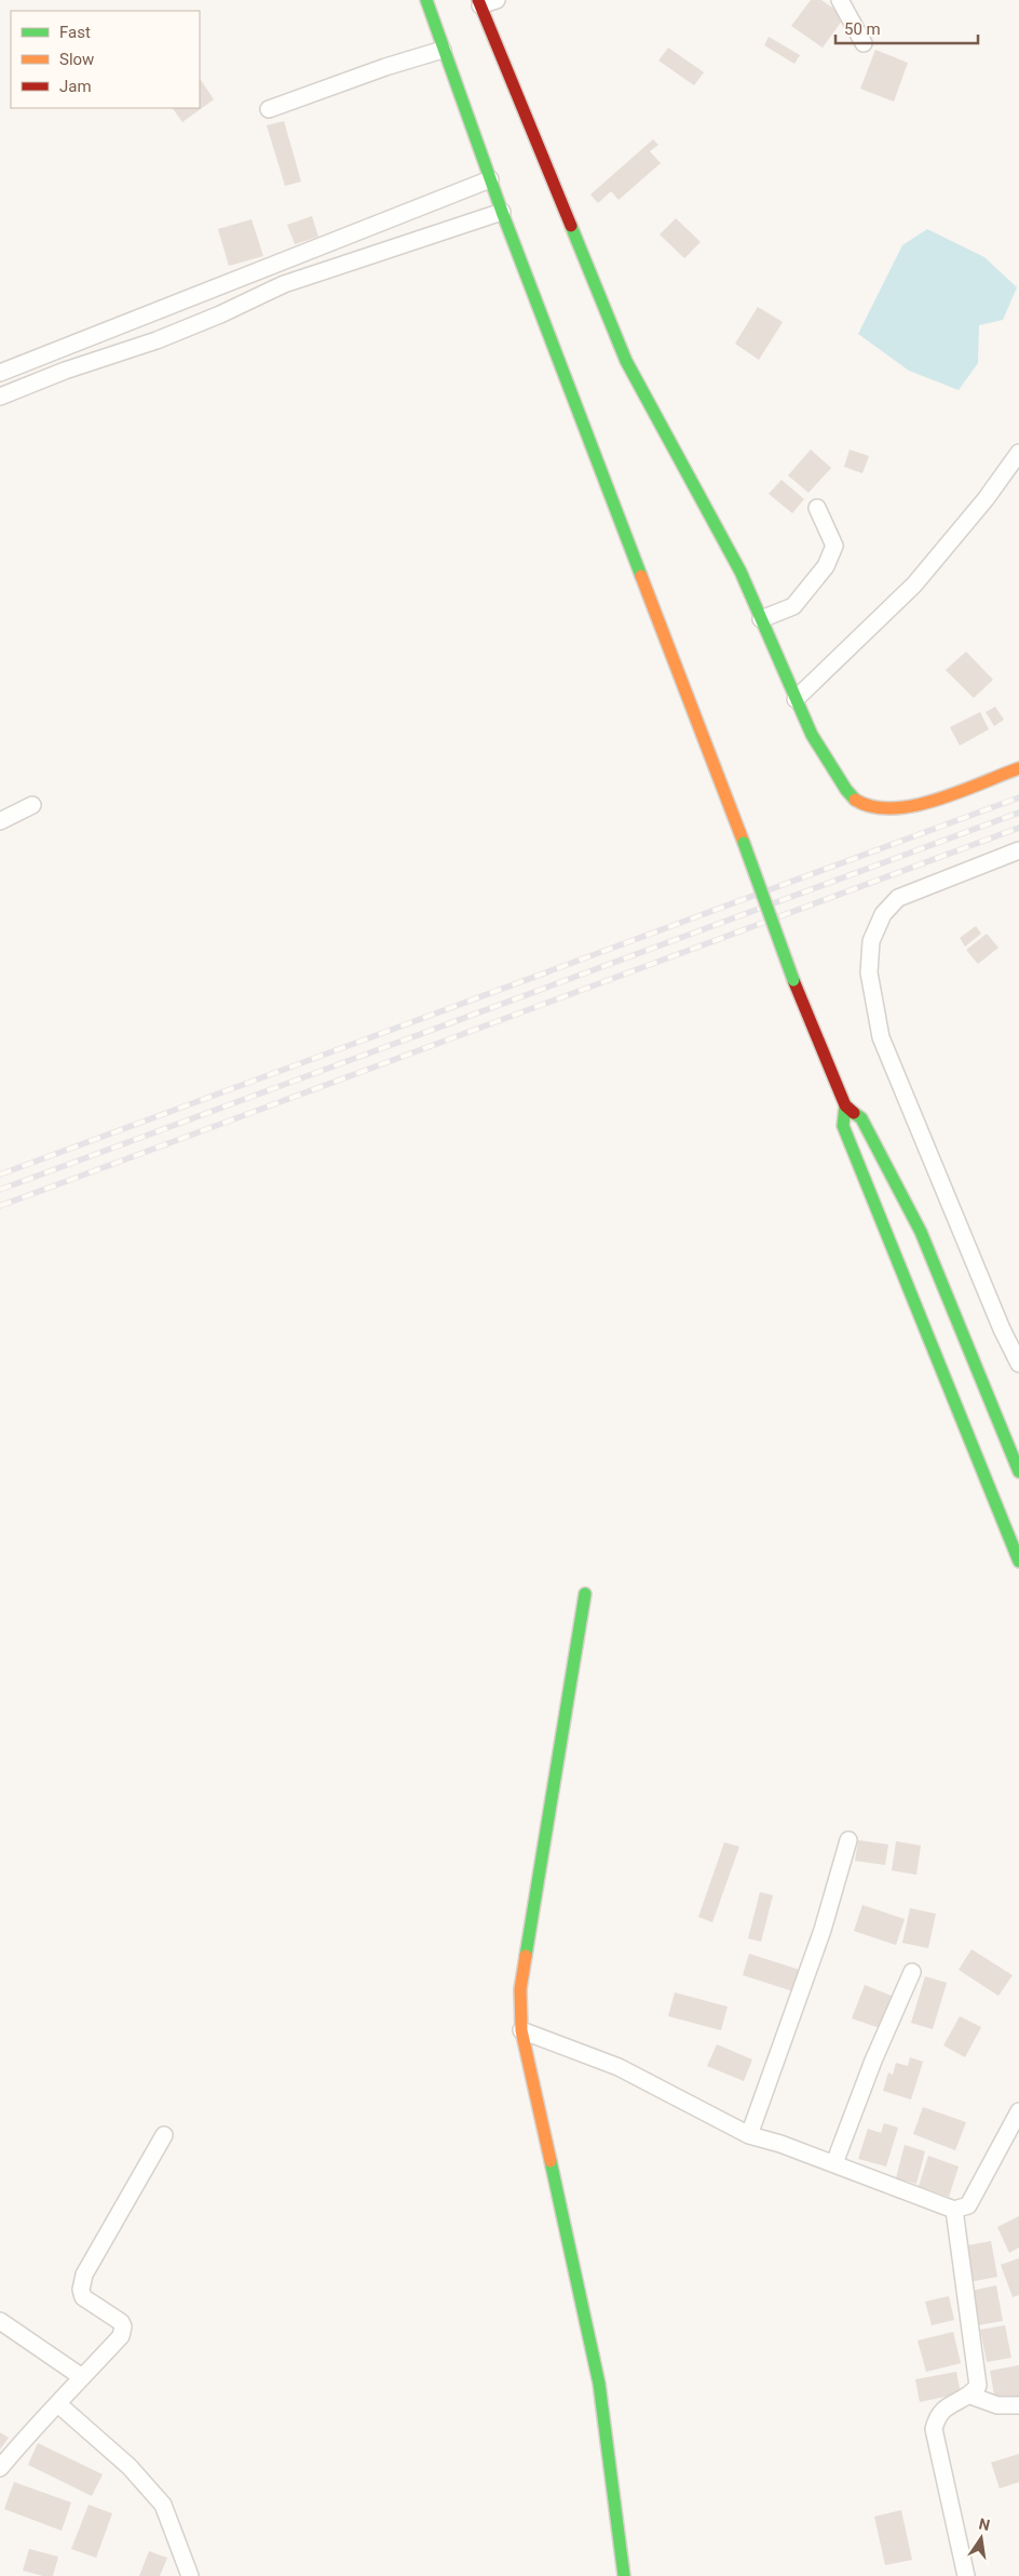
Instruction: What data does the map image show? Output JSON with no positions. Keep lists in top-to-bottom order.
{
  "legend": ["Fast", "Slow", "Jam"],
  "scale_bar": "50 m",
  "north": "top"
}
